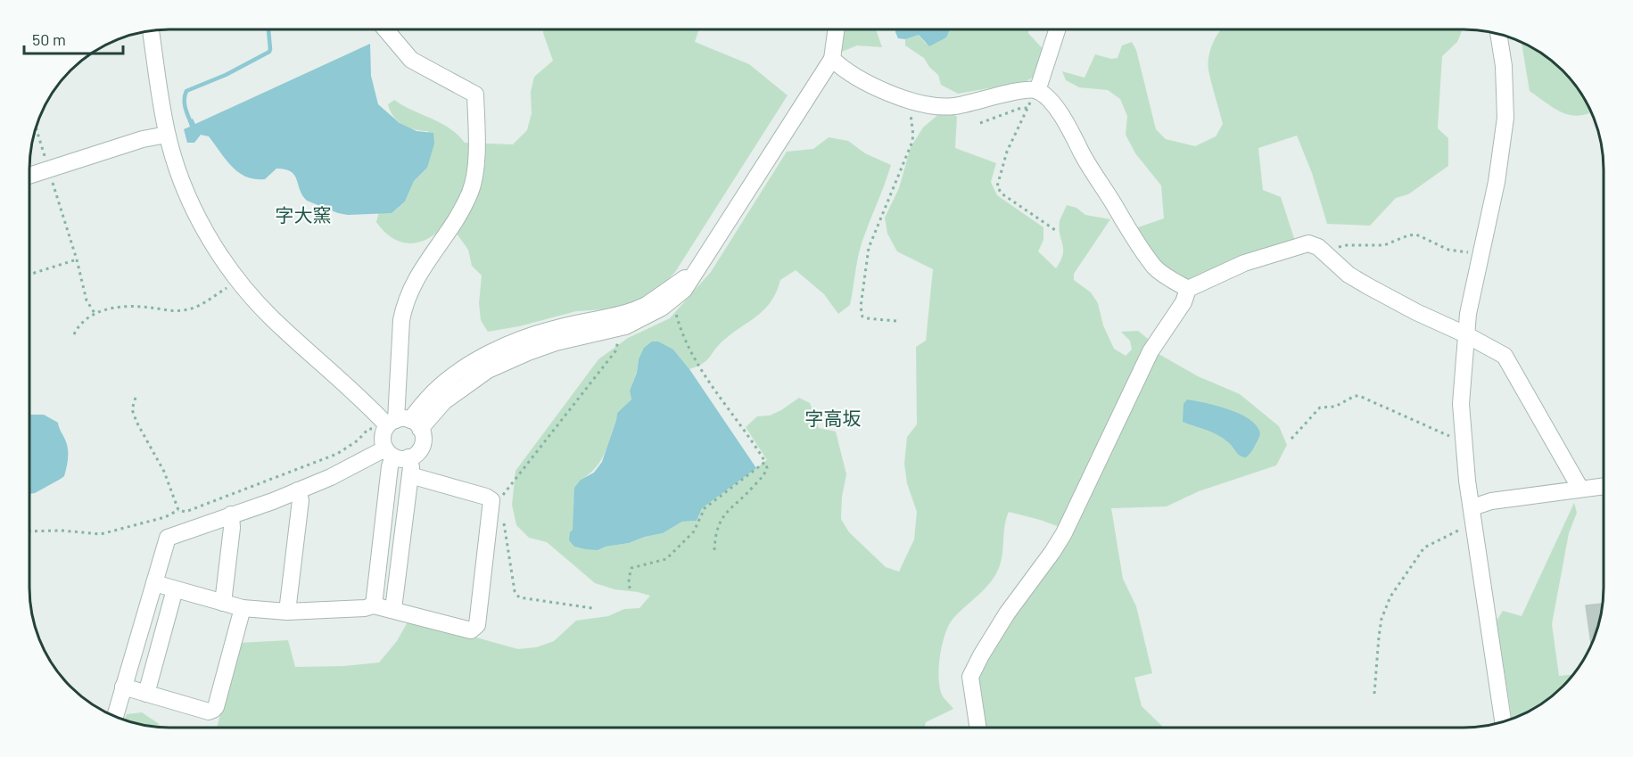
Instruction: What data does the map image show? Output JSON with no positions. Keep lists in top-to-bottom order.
{
  "districts": ["字大窯", "字高坂"],
  "scale_bar": "50 m"
}
